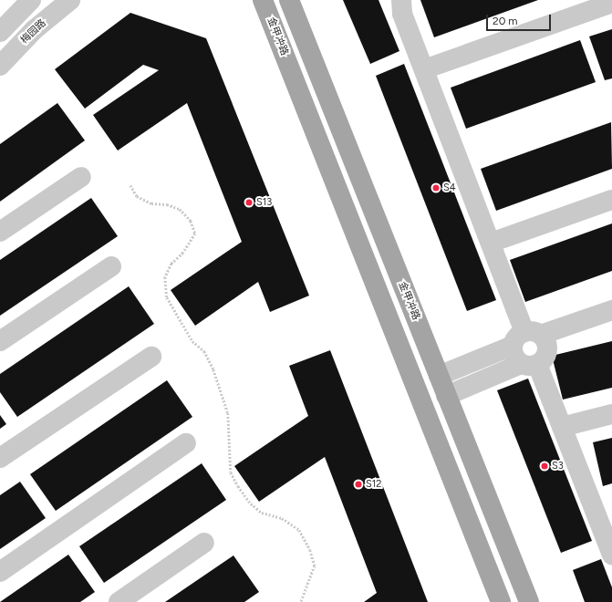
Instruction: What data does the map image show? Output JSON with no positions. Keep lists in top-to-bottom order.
{
  "streets": {
    "main road": ["金甲冲路"],
    "street": ["梅园路"]
  },
  "places": [
    "S4",
    "S13",
    "S3",
    "S12"
  ],
  "scale_bar": "20 m"
}
